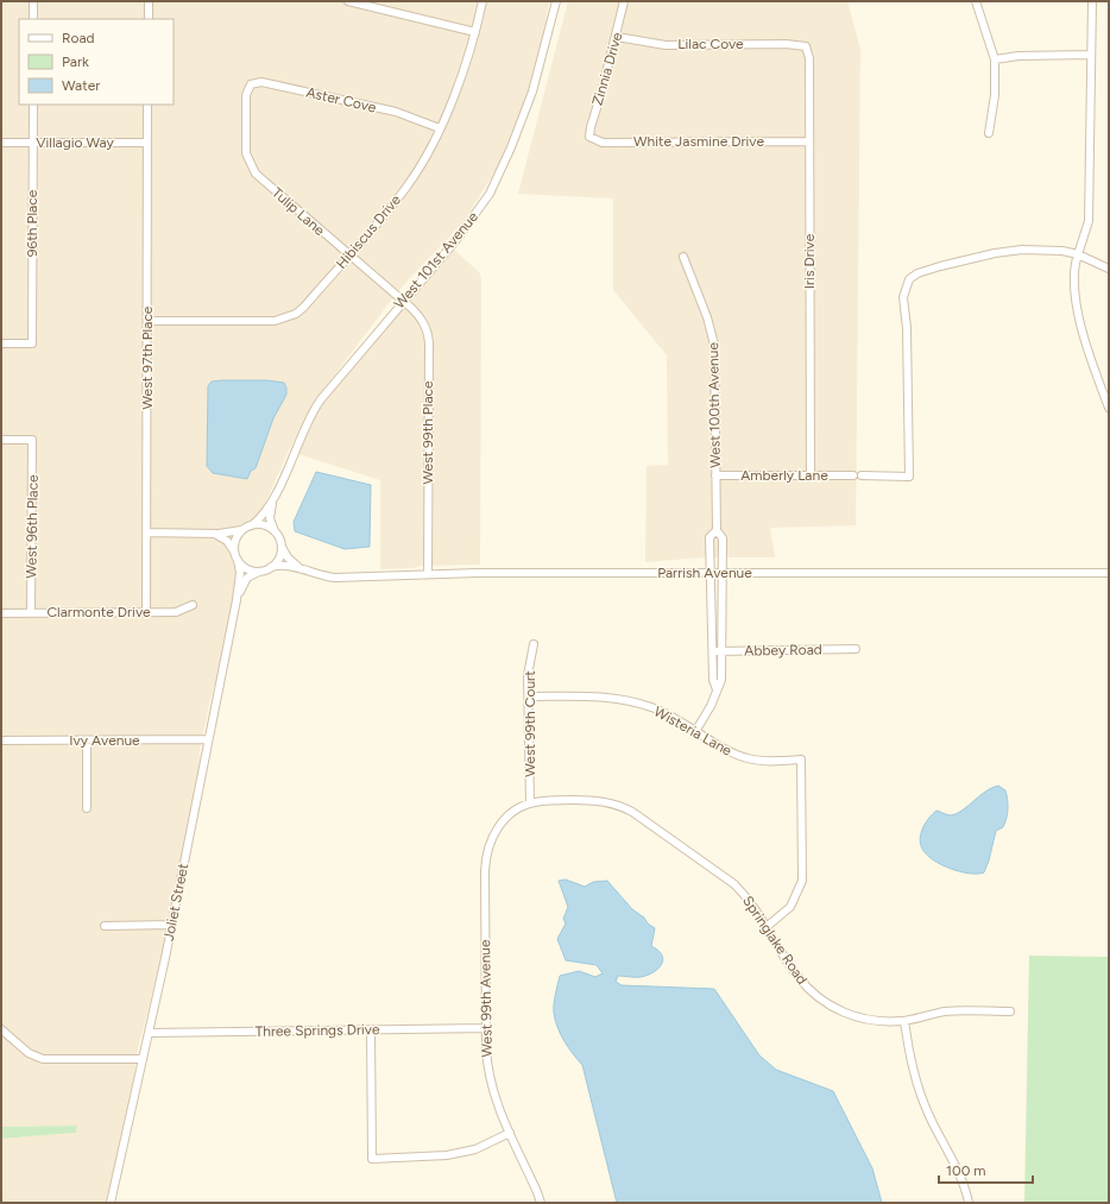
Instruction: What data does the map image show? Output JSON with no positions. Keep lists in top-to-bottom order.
{
  "streets": {
    "street": [
      "Lilac Cove",
      "Zinnia Drive",
      "Aster Cove",
      "White Jasmine Drive",
      "Villagio Way",
      "Tulip Lane",
      "96th Place",
      "Hibiscus Drive",
      "West 101st Avenue",
      "Iris Drive",
      "West 97th Place",
      "West 100th Avenue",
      "West 99th Place",
      "Amberly Lane",
      "West 96th Place",
      "Parrish Avenue",
      "Clarmonte Drive",
      "Abbey Road",
      "West 99th Court",
      "Wisteria Lane",
      "Ivy Avenue",
      "Joliet Street",
      "Springlake Road",
      "West 99th Avenue",
      "Three Springs Drive"
    ]
  },
  "crossings": [
    ["Lilac Cove", "Zinnia Drive"],
    ["Lilac Cove", "Iris Drive"],
    ["Zinnia Drive", "White Jasmine Drive"],
    ["Aster Cove", "Tulip Lane"],
    ["Aster Cove", "Hibiscus Drive"],
    ["White Jasmine Drive", "Iris Drive"],
    ["Villagio Way", "96th Place"],
    ["Villagio Way", "West 97th Place"],
    ["Tulip Lane", "Hibiscus Drive"],
    ["Tulip Lane", "West 101st Avenue"],
    ["Tulip Lane", "West 99th Place"],
    ["Hibiscus Drive", "West 97th Place"],
    ["West 101st Avenue", "West 99th Place"],
    ["West 101st Avenue", "Parrish Avenue"],
    ["West 101st Avenue", "Joliet Street"],
    ["Iris Drive", "Amberly Lane"],
    ["West 97th Place", "Clarmonte Drive"],
    ["West 100th Avenue", "Amberly Lane"],
    ["West 100th Avenue", "Parrish Avenue"],
    ["West 100th Avenue", "Abbey Road"],
    ["West 100th Avenue", "Wisteria Lane"],
    ["West 99th Place", "Parrish Avenue"],
    ["West 96th Place", "Clarmonte Drive"],
    ["Parrish Avenue", "Joliet Street"],
    ["West 99th Court", "Wisteria Lane"],
    ["West 99th Court", "Springlake Road"],
    ["West 99th Court", "West 99th Avenue"],
    ["Wisteria Lane", "Springlake Road"],
    ["Ivy Avenue", "Joliet Street"],
    ["Joliet Street", "Three Springs Drive"],
    ["Springlake Road", "West 99th Avenue"],
    ["West 99th Avenue", "Three Springs Drive"]
  ],
  "legend": ["Road", "Park", "Water"],
  "scale_bar": "100 m"
}
